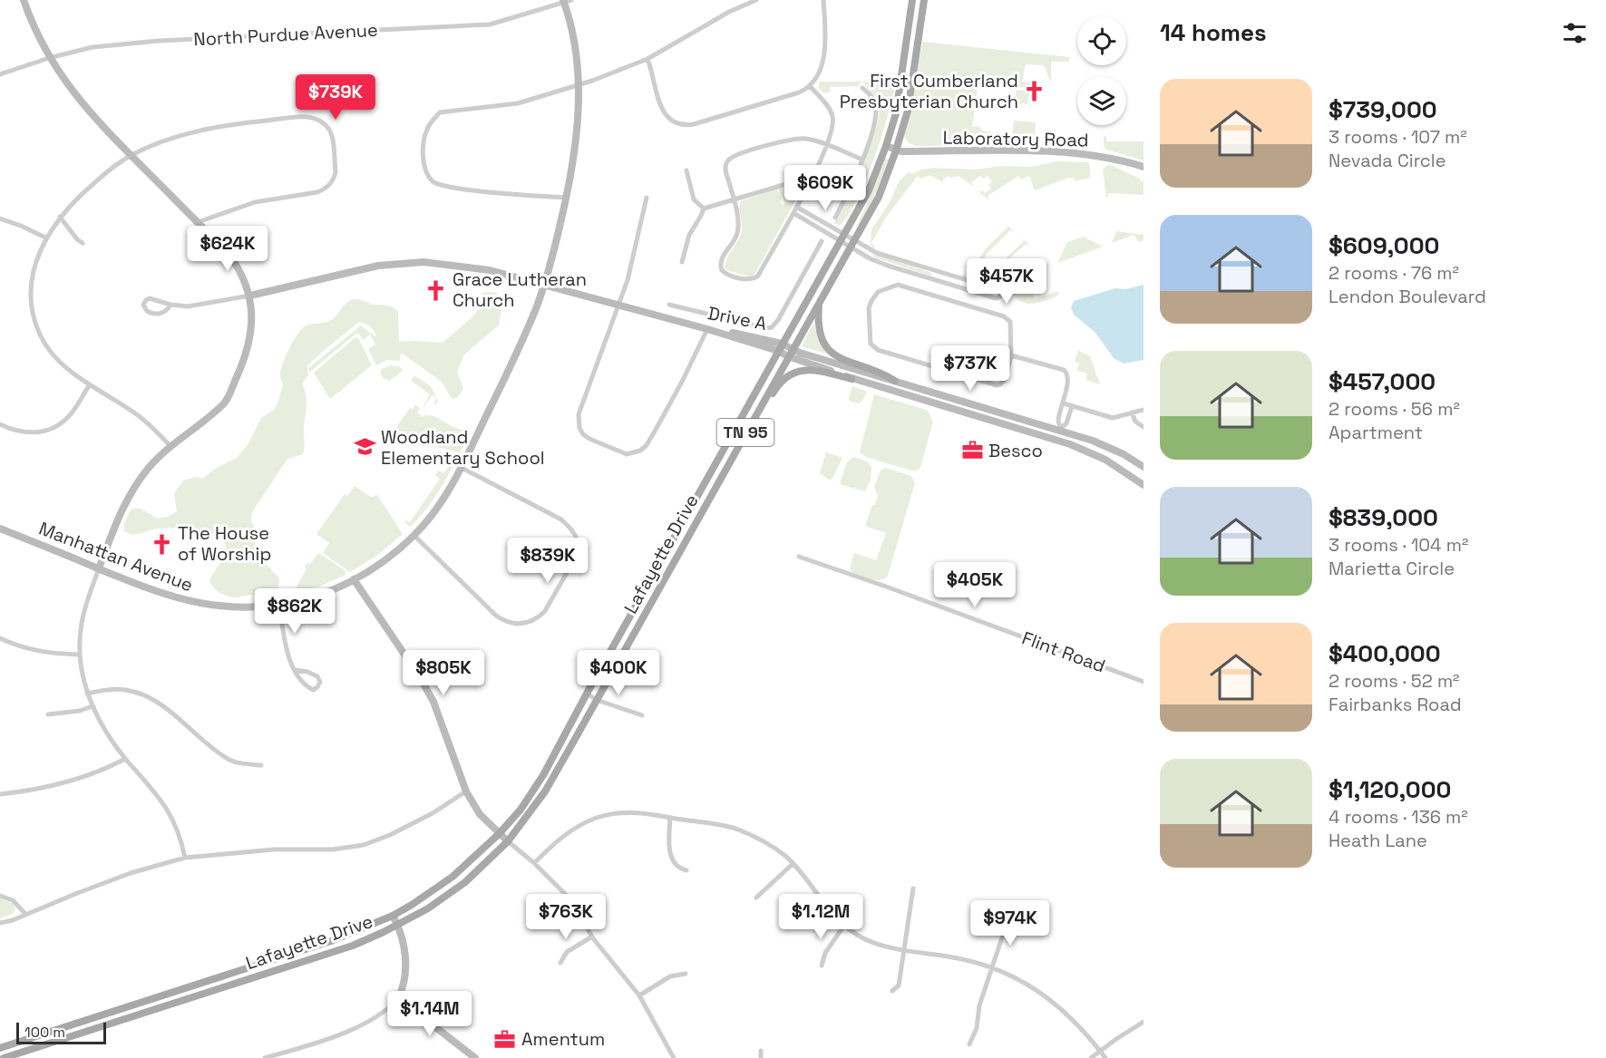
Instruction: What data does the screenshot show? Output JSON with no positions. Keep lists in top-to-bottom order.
{
  "streets": {
    "main road": ["TN 95", "Lafayette Drive"],
    "street": [
      "North Purdue Avenue",
      "Laboratory Road",
      "Drive A",
      "Manhattan Avenue",
      "Flint Road"
    ]
  },
  "crossings": [
    ["North Purdue Avenue", "Manhattan Avenue"],
    ["Laboratory Road", "Lafayette Drive"]
  ],
  "places": {
    "church": ["First Cumberland Presbyterian Church", "Grace Lutheran Church", "The House of Worship"],
    "school or university": ["Woodland Elementary School"],
    "office": ["Besco", "Amentum"]
  },
  "scale_bar": "100 m",
  "page": {
    "heading": "14 homes",
    "list": [
      {
        "name": "$739,000",
        "note": "3 rooms · 107 m² · Nevada Circle"
      },
      {
        "name": "$609,000",
        "note": "2 rooms · 76 m² · Lendon Boulevard"
      },
      {
        "name": "$457,000",
        "note": "2 rooms · 56 m² · Apartment"
      },
      {
        "name": "$839,000",
        "note": "3 rooms · 104 m² · Marietta Circle"
      },
      {
        "name": "$400,000",
        "note": "2 rooms · 52 m² · Fairbanks Road"
      },
      {
        "name": "$1,120,000",
        "note": "4 rooms · 136 m² · Heath Lane"
      }
    ],
    "price": [
      "$739K",
      "$609K",
      "$624K",
      "$457K",
      "$737K",
      "$839K",
      "$405K",
      "$862K",
      "$805K",
      "$400K",
      "$763K",
      "$1.12M",
      "$974K",
      "$1.14M"
    ],
    "scale": "100 m"
  }
}
